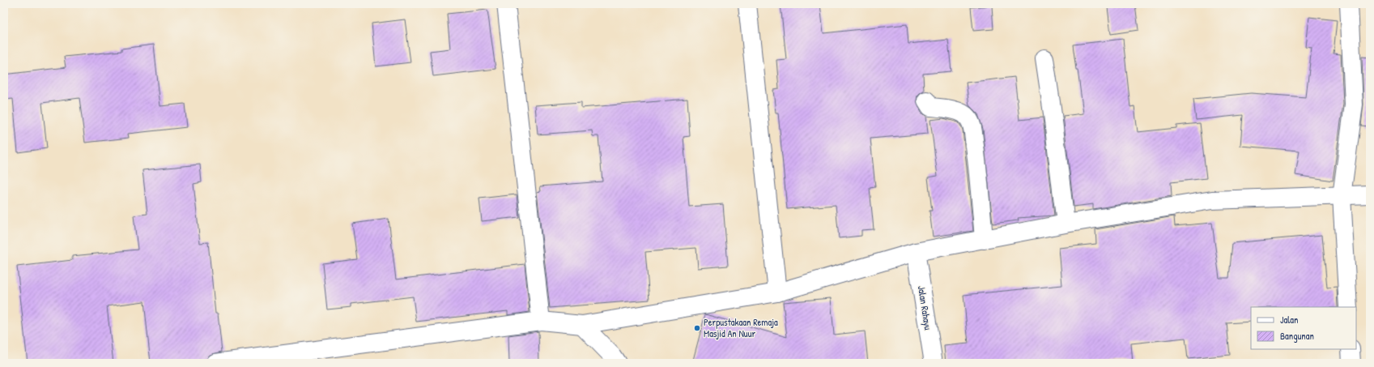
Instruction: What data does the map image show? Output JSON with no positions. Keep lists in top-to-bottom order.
{
  "streets": {
    "street": ["Jalan Rahayu"]
  },
  "places": ["Perpustakaan Remaja Masjid An Nuur"],
  "legend": ["Jalan", "Bangunan"]
}
